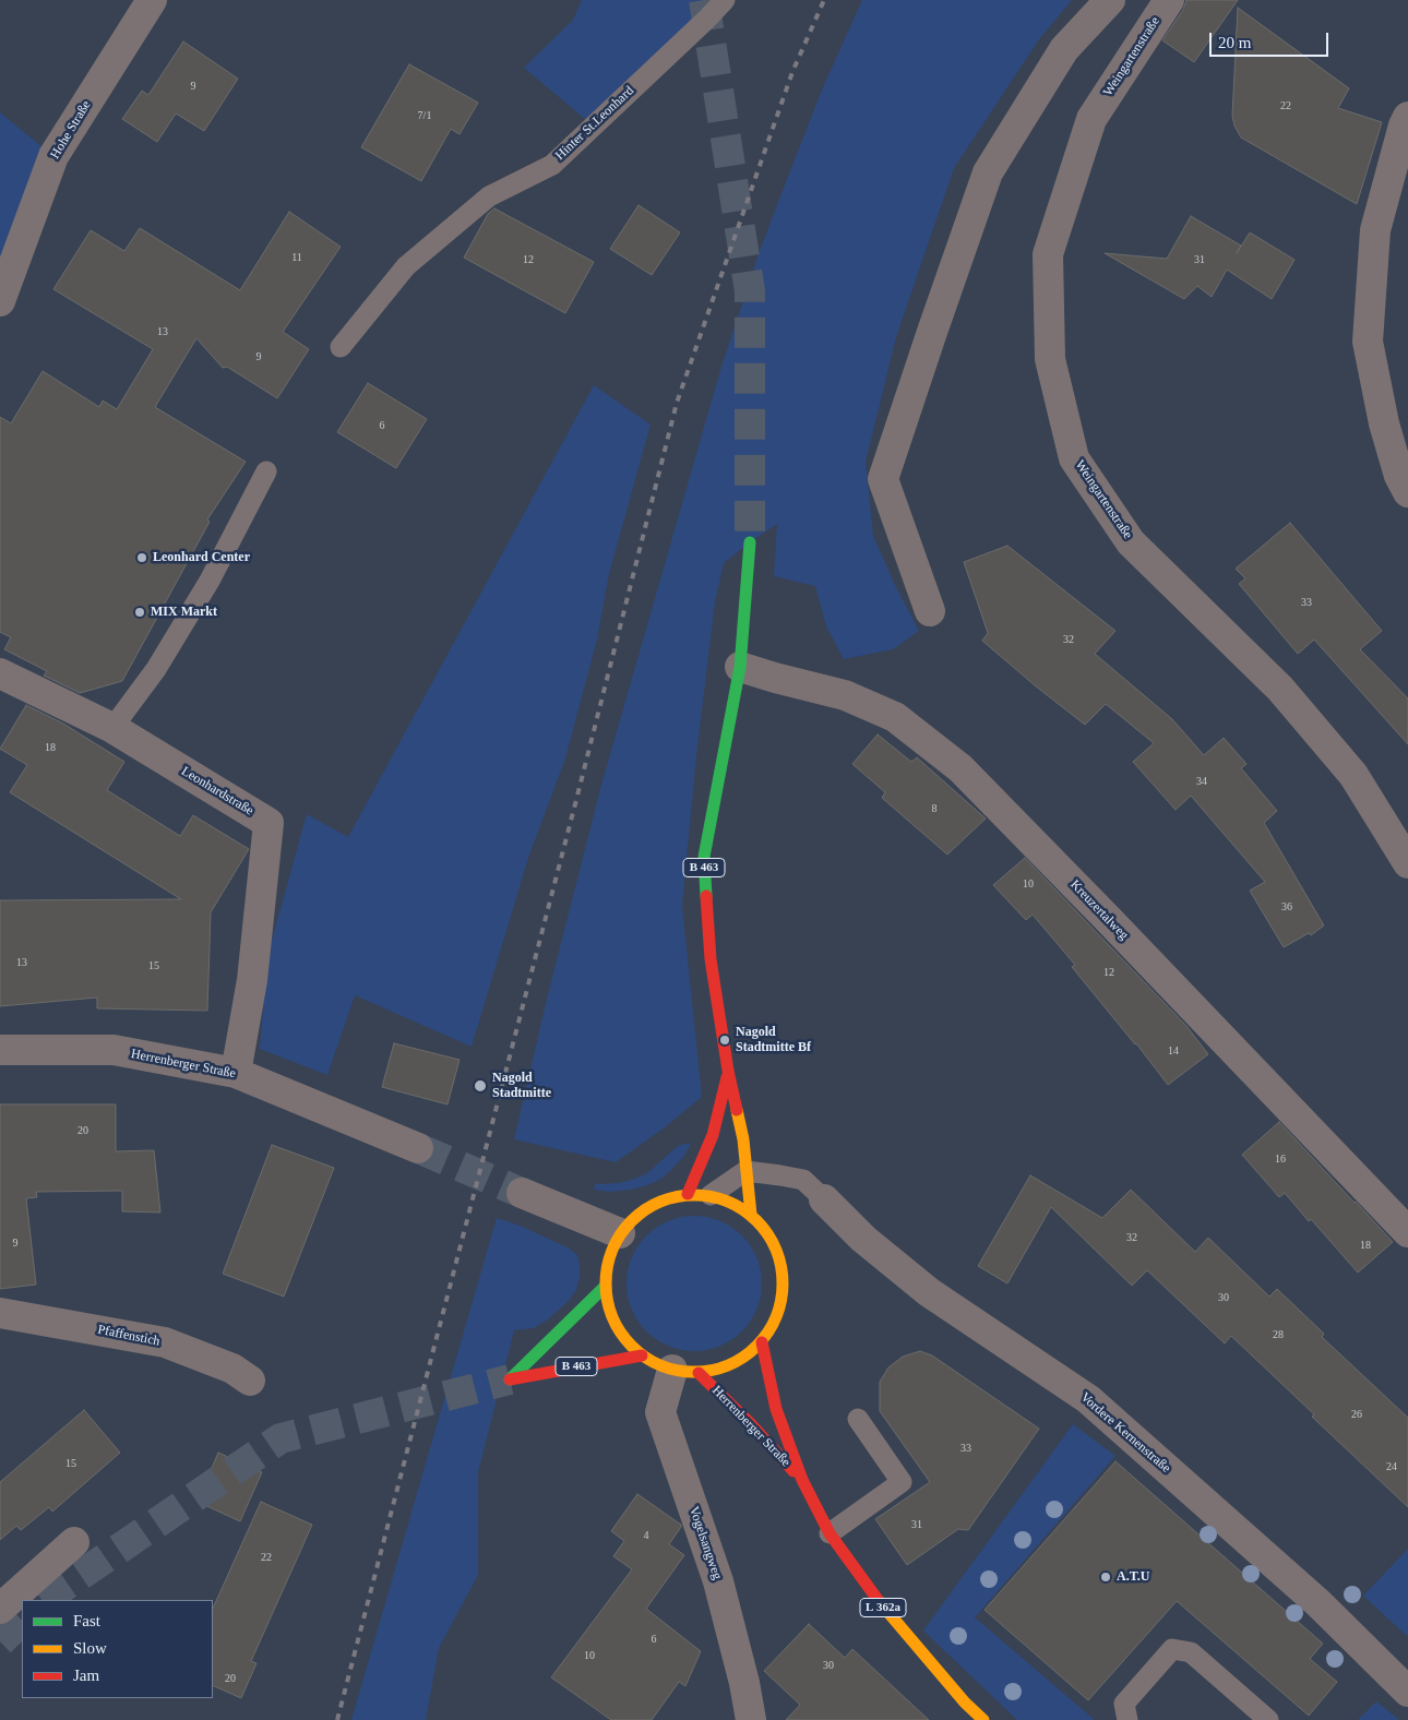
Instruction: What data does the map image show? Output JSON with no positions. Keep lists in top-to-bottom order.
{
  "streets": {
    "main road": ["B 463", "Herrenberger Straße", "L 362a"],
    "street": [
      "Weingartenstraße",
      "Hohe Straße",
      "Leonhardstraße",
      "Kreuzertalweg",
      "Pfaffenstich",
      "Vordere Kernenstraße",
      "Vogelsangweg"
    ],
    "lane": ["Hinter St.Leonhard"]
  },
  "crossings": [
    ["Leonhardstraße", "Herrenberger Straße"],
    ["B 463", "Kreuzertalweg"],
    ["B 463", "Herrenberger Straße"],
    ["B 463", "Vogelsangweg"],
    ["Herrenberger Straße", "Vogelsangweg"]
  ],
  "places": [
    "Leonhard Center",
    "MIX Markt",
    "Nagold Stadtmitte Bf",
    "Nagold Stadtmitte",
    "A.T.U"
  ],
  "house_numbers": [
    "9",
    "22",
    "7/1",
    "11",
    "12",
    "31",
    "13",
    "9",
    "6",
    "33",
    "32",
    "18",
    "34",
    "8",
    "10",
    "36",
    "13",
    "15",
    "12",
    "14",
    "20",
    "16",
    "32",
    "9",
    "18",
    "30",
    "28",
    "26",
    "33",
    "15",
    "24",
    "31",
    "4",
    "22",
    "6",
    "10",
    "30",
    "20"
  ],
  "legend": ["Fast", "Slow", "Jam"],
  "scale_bar": "20 m"
}
